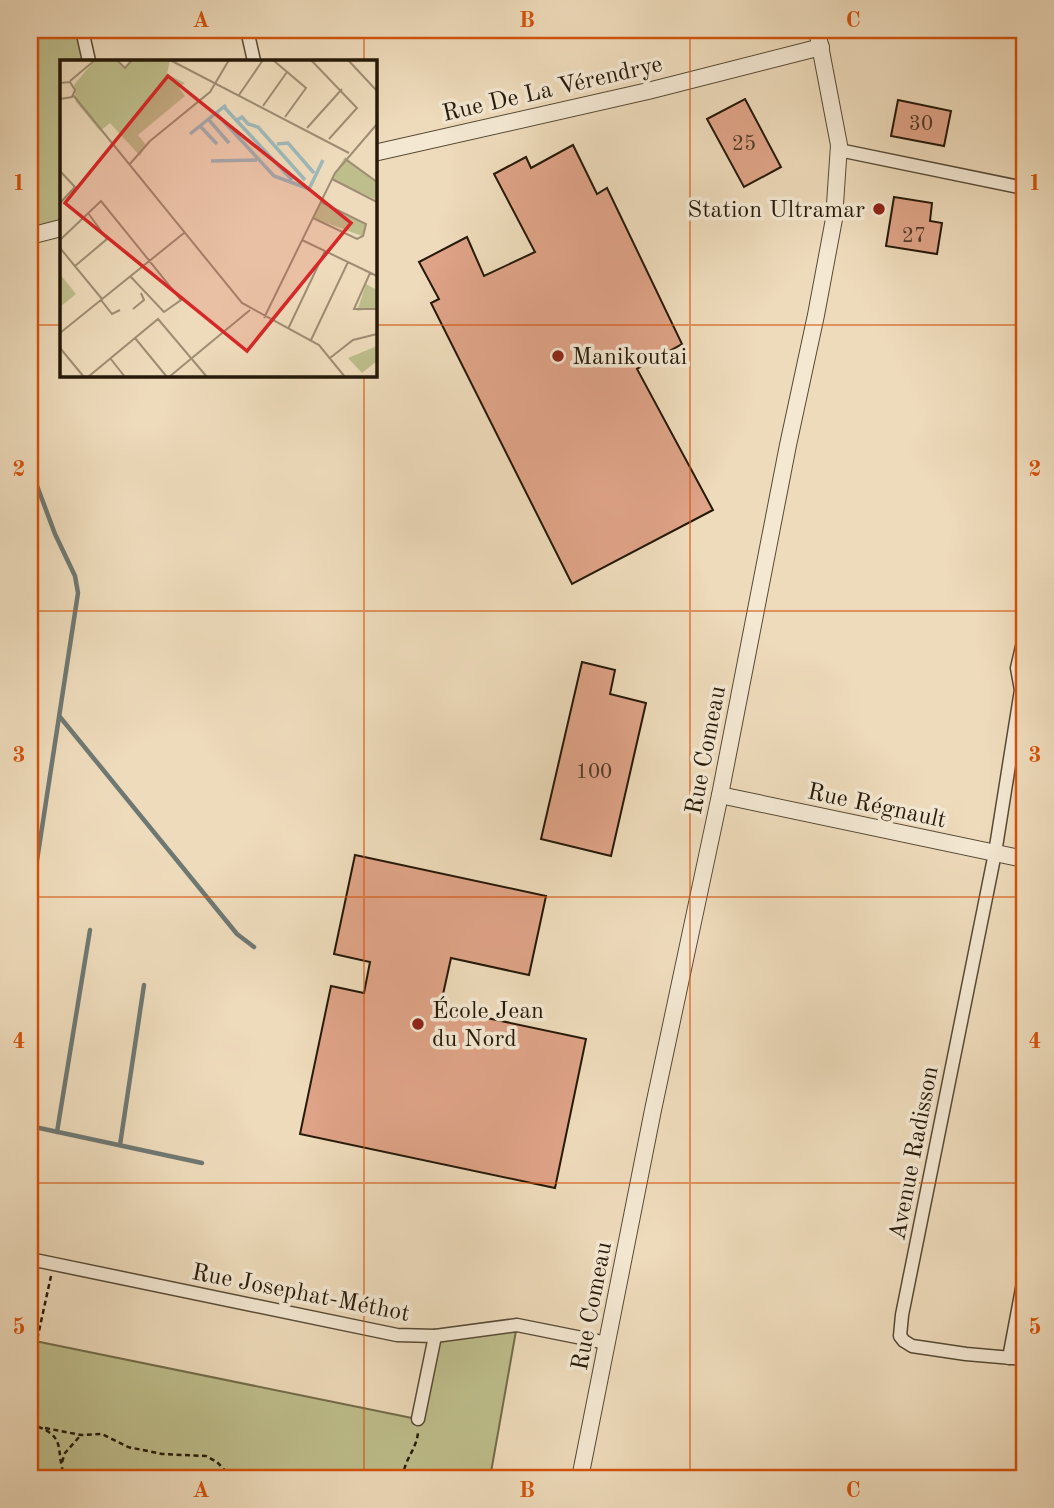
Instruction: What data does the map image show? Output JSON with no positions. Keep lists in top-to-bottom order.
{
  "streets": {
    "street": [
      "Rue De La Vérendrye",
      "Rue Comeau",
      "Rue Régnault",
      "Avenue Radisson",
      "Rue Josephat-Méthot"
    ]
  },
  "crossings": [
    ["Rue De La Vérendrye", "Rue Comeau"],
    ["Rue Comeau", "Rue Régnault"],
    ["Rue Comeau", "Rue Josephat-Méthot"],
    ["Rue Régnault", "Avenue Radisson"]
  ],
  "places": ["Station Ultramar", "Manikoutai", "École Jean du Nord"],
  "house_numbers": [
    "30",
    "25",
    "27",
    "100"
  ],
  "grid": {
    "columns": ["A", "B", "C"],
    "rows": [
      "1",
      "2",
      "3",
      "4",
      "5"
    ]
  }
}
